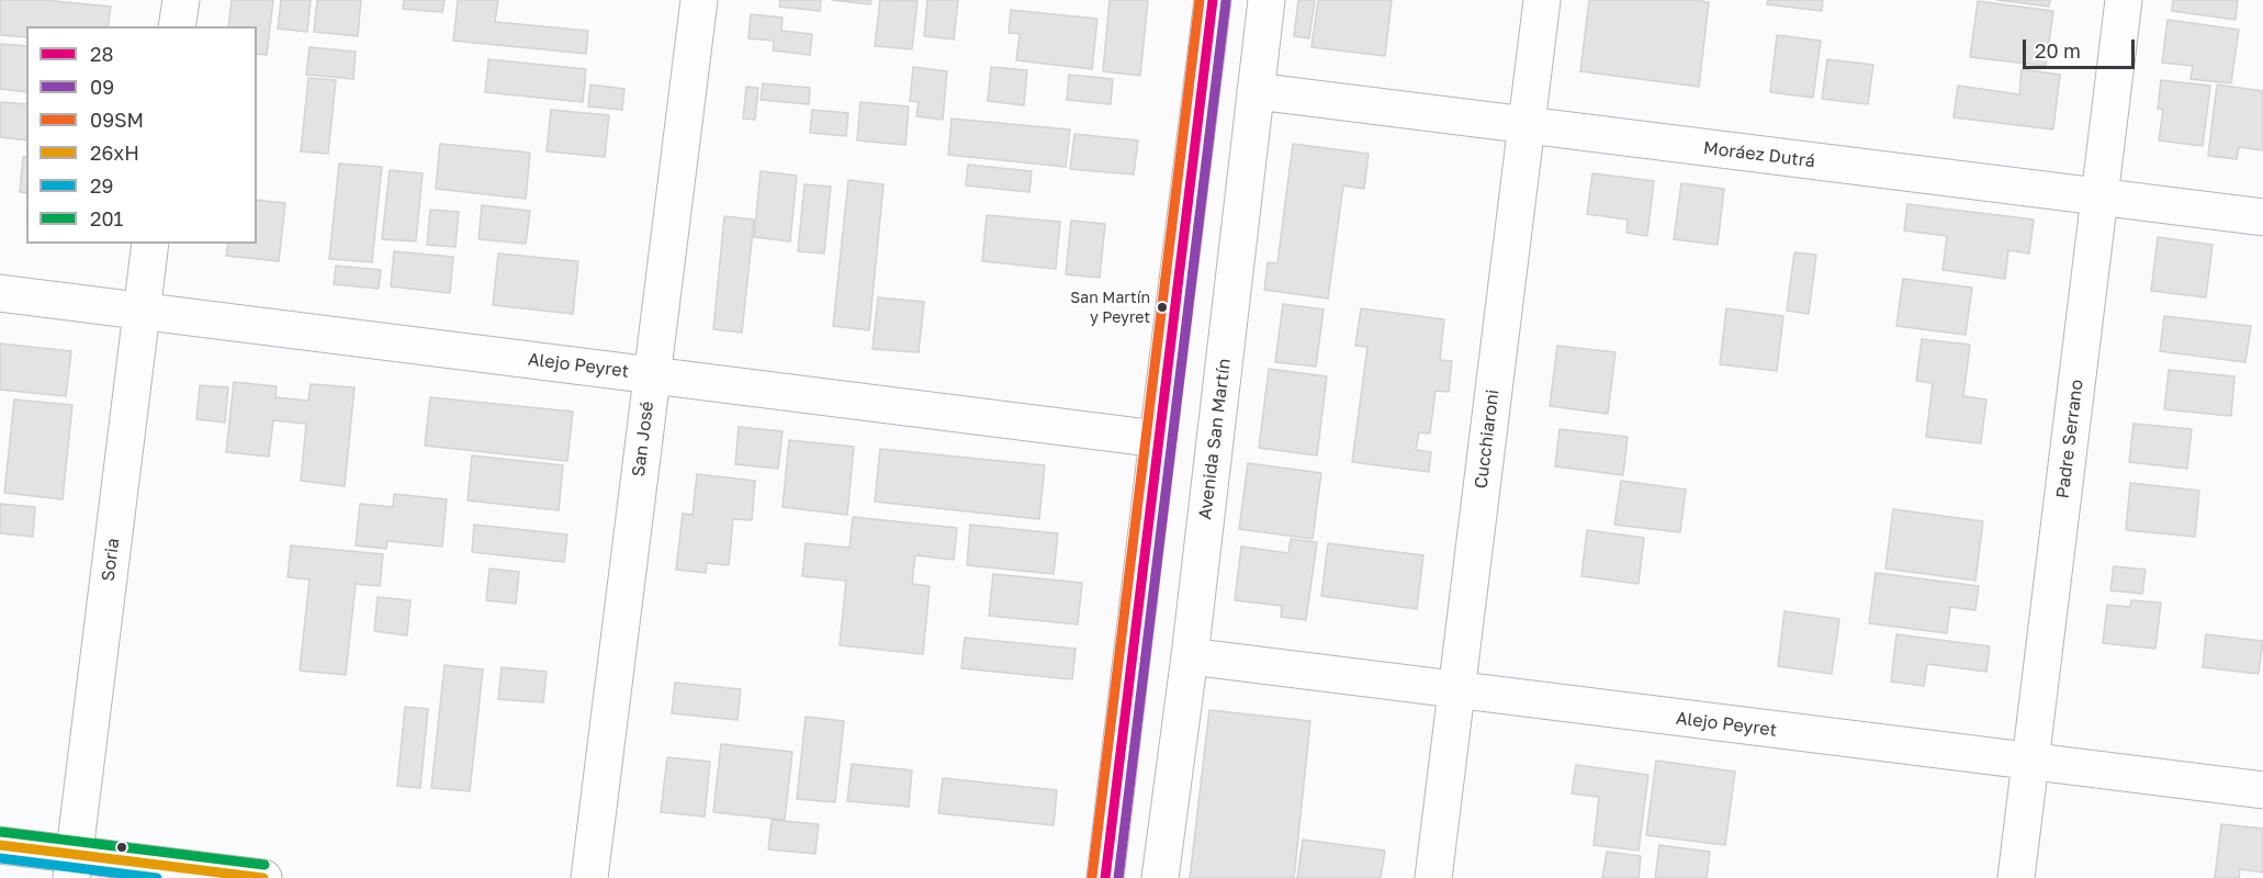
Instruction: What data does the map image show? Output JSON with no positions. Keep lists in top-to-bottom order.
{
  "streets": {
    "street": [
      "Moráez Dutrá",
      "Alejo Peyret",
      "San José",
      "Avenida San Martín",
      "Cucchiaroni",
      "Padre Serrano",
      "Soria"
    ]
  },
  "crossings": [
    ["Moráez Dutrá", "Avenida San Martín"],
    ["Moráez Dutrá", "Cucchiaroni"],
    ["Moráez Dutrá", "Padre Serrano"],
    ["Alejo Peyret", "San José"],
    ["Alejo Peyret", "Avenida San Martín"],
    ["Alejo Peyret", "Cucchiaroni"],
    ["Alejo Peyret", "Padre Serrano"],
    ["Alejo Peyret", "Soria"]
  ],
  "places": ["San Martín y Peyret"],
  "lines": [
    "transit line 28",
    "transit line 09SM",
    "transit line 09",
    "transit line 201",
    "transit line 26xH",
    "transit line 29"
  ],
  "legend": [
    "28",
    "09",
    "09SM",
    "26xH",
    "29",
    "201"
  ],
  "scale_bar": "20 m"
}
